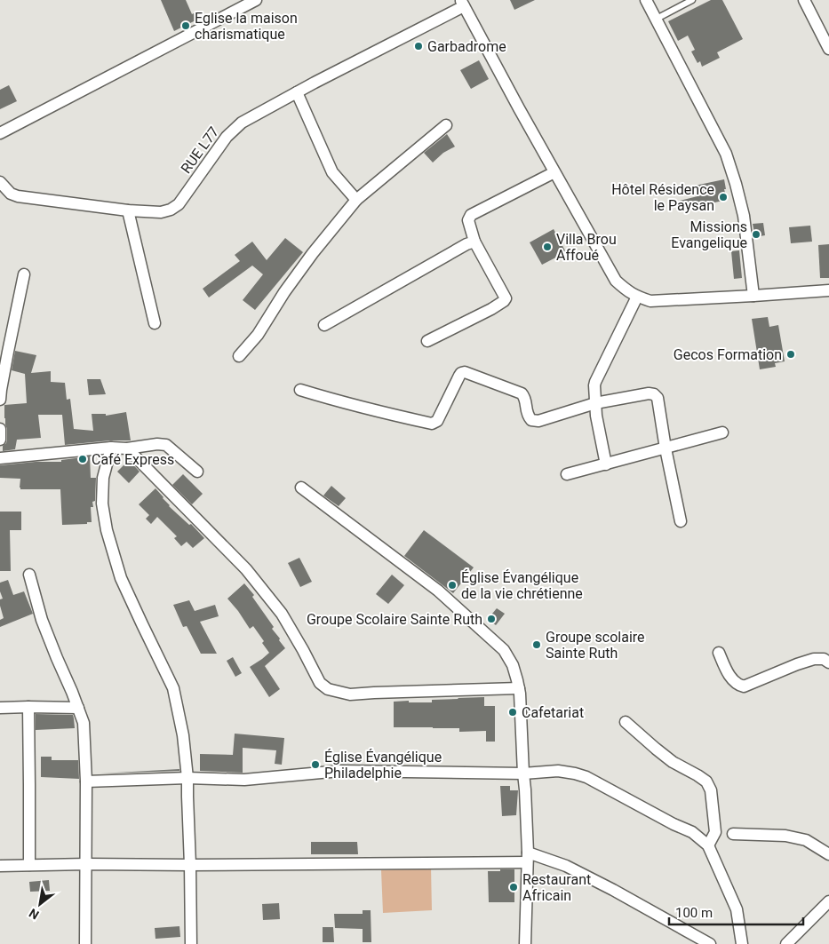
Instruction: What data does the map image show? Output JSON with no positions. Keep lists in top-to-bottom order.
{
  "streets": {
    "street": ["RUE L77"]
  },
  "places": [
    "Eglise la maison charismatique",
    "Garbadrome",
    "Hôtel Résidence le Paysan",
    "Missions Evangelique",
    "Villa Brou Affoué",
    "Gecos Formation",
    "Café Express",
    "Église Évangélique de la vie chrétienne",
    "Groupe Scolaire Sainte Ruth",
    "Groupe scolaire Sainte Ruth",
    "Cafetariat",
    "Église Évangélique Philadelphie",
    "Restaurant Africain"
  ],
  "scale_bar": "100 m",
  "north": "bottom left"
}
